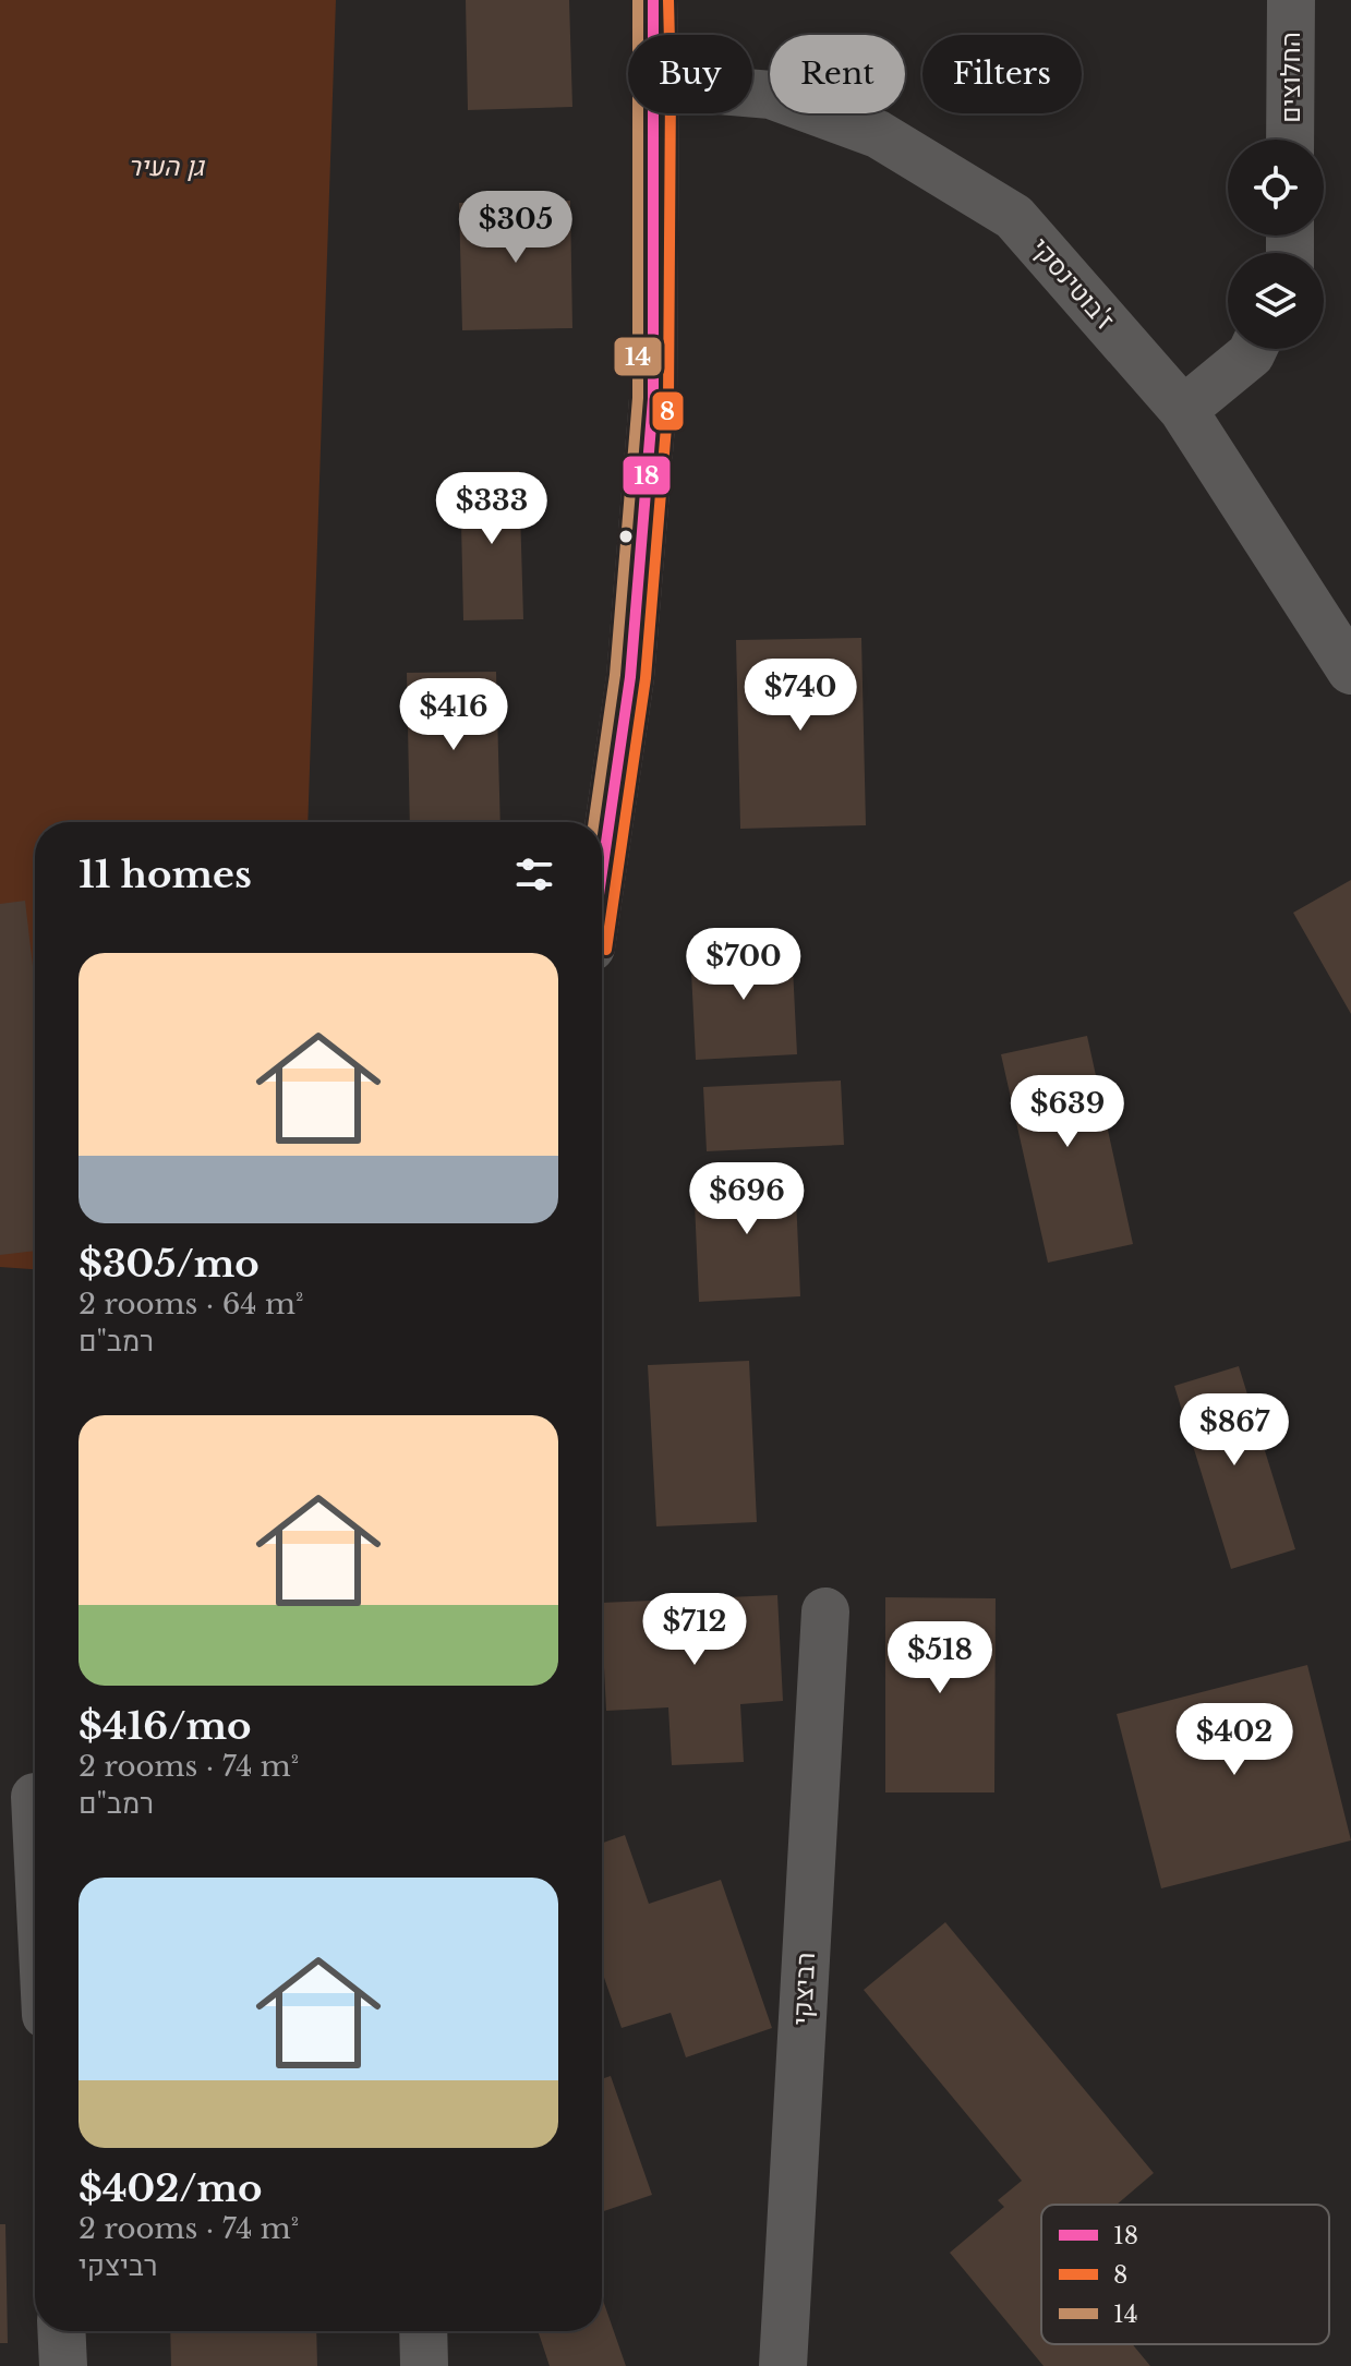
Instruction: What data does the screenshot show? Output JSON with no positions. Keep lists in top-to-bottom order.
{
  "streets": {
    "street": ["החלוצים", "ז'בוטינסקי", "רביצקי"]
  },
  "parks": ["גן העיר"],
  "lines": ["transit line 18", "transit line 8", "transit line 14"],
  "legend": ["18", "8", "14"],
  "page": {
    "chip": ["Buy", "Rent", "Filters"],
    "price": [
      "$305",
      "$333",
      "$740",
      "$416",
      "$700",
      "$639",
      "$696",
      "$867",
      "$712",
      "$518",
      "$402"
    ],
    "heading": "11 homes",
    "list": [
      {
        "name": "$305/mo",
        "note": "2 rooms · 64 m² · רמב\"ם"
      },
      {
        "name": "$416/mo",
        "note": "2 rooms · 74 m² · רמב\"ם"
      },
      {
        "name": "$402/mo",
        "note": "2 rooms · 74 m² · רביצקי"
      }
    ]
  }
}
